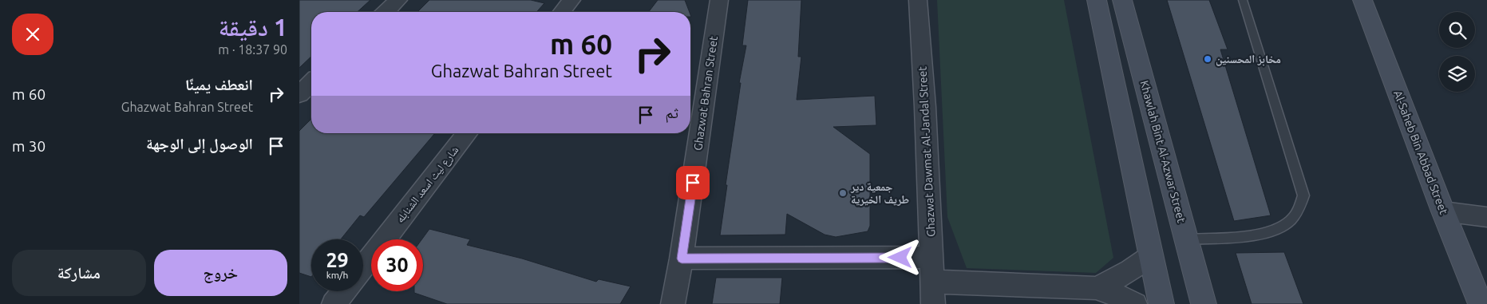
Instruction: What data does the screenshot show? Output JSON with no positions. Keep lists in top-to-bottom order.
{
  "streets": {
    "street": [
      "Ghazwat Bahran Street",
      "Ghazwat Dawmat Al-Jandal Street",
      "Khawlah Bint Al-Azwar Street",
      "Al-Saheb Bin Abbad Street",
      "شارع ليث اسعد الشنابله"
    ]
  },
  "places": ["مخابز المحسنين", "جمعية دير طريف الخيرية"],
  "page": {
    "heading": ["1 دقيقة", "90 m · 18:37"],
    "turn": ["60 m", "Ghazwat Bahran Street"],
    "list": [
      {
        "name": "انعطف يمينًا",
        "note": "Ghazwat Bahran Street",
        "value": "60 m"
      },
      {
        "name": "الوصول إلى الوجهة",
        "value": "30 m"
      }
    ],
    "then": "ثم",
    "speed": "29 km/h",
    "limit": "30",
    "buttons": ["خروج", "مشاركة"]
  }
}
